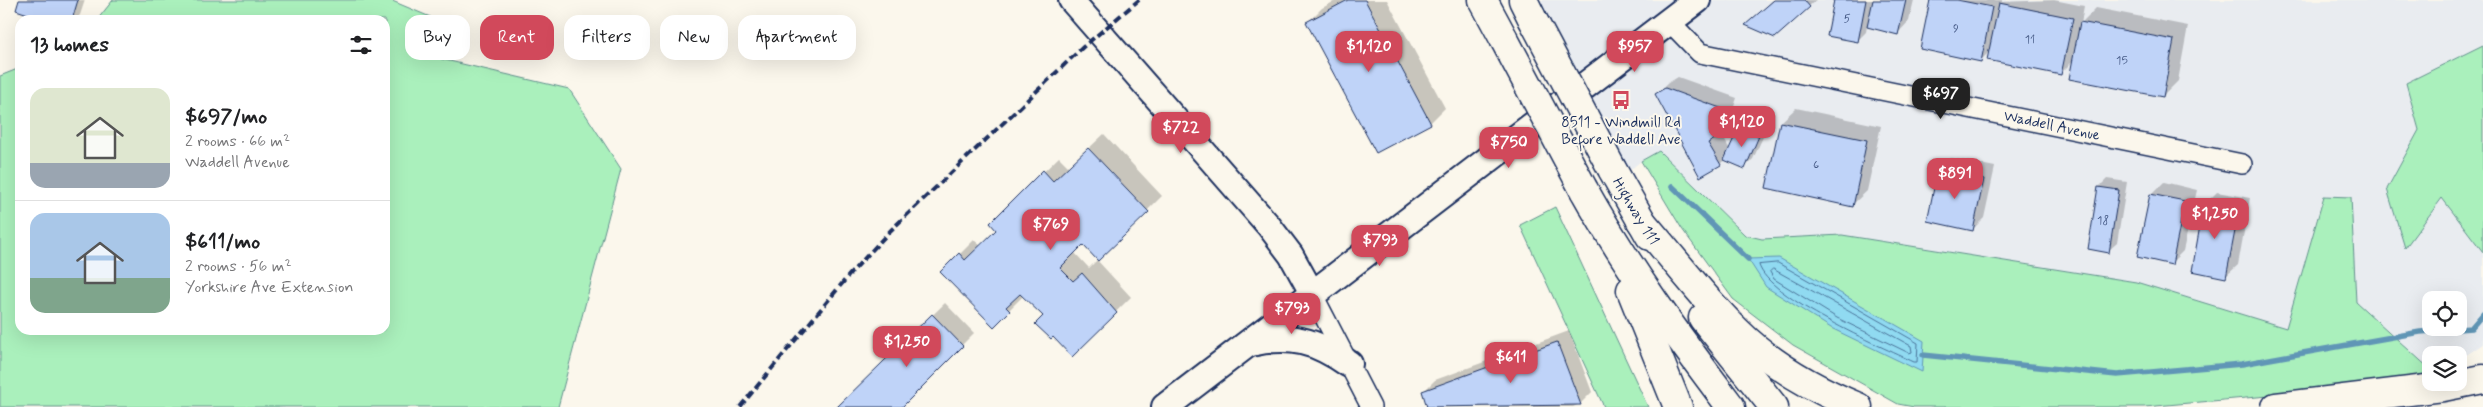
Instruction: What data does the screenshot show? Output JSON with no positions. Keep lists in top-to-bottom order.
{
  "streets": {
    "highway": ["Highway 111"],
    "street": ["Waddell Avenue"]
  },
  "places": {
    "bus stop": ["8511 - Windmill Rd Before Waddell Ave"]
  },
  "house_numbers": [
    "5",
    "9",
    "11",
    "15",
    "6",
    "18"
  ],
  "page": {
    "chip": [
      "Buy",
      "Rent",
      "Filters",
      "New",
      "Apartment"
    ],
    "heading": "13 homes",
    "price": [
      "$1,120",
      "$957",
      "$697",
      "$1,120",
      "$722",
      "$750",
      "$891",
      "$1,250",
      "$769",
      "$793",
      "$793",
      "$1,250",
      "$611"
    ],
    "list": [
      {
        "name": "$697/mo",
        "note": "2 rooms · 66 m² · Waddell Avenue"
      },
      {
        "name": "$611/mo",
        "note": "2 rooms · 56 m² · Yorkshire Ave Extension"
      }
    ]
  }
}
